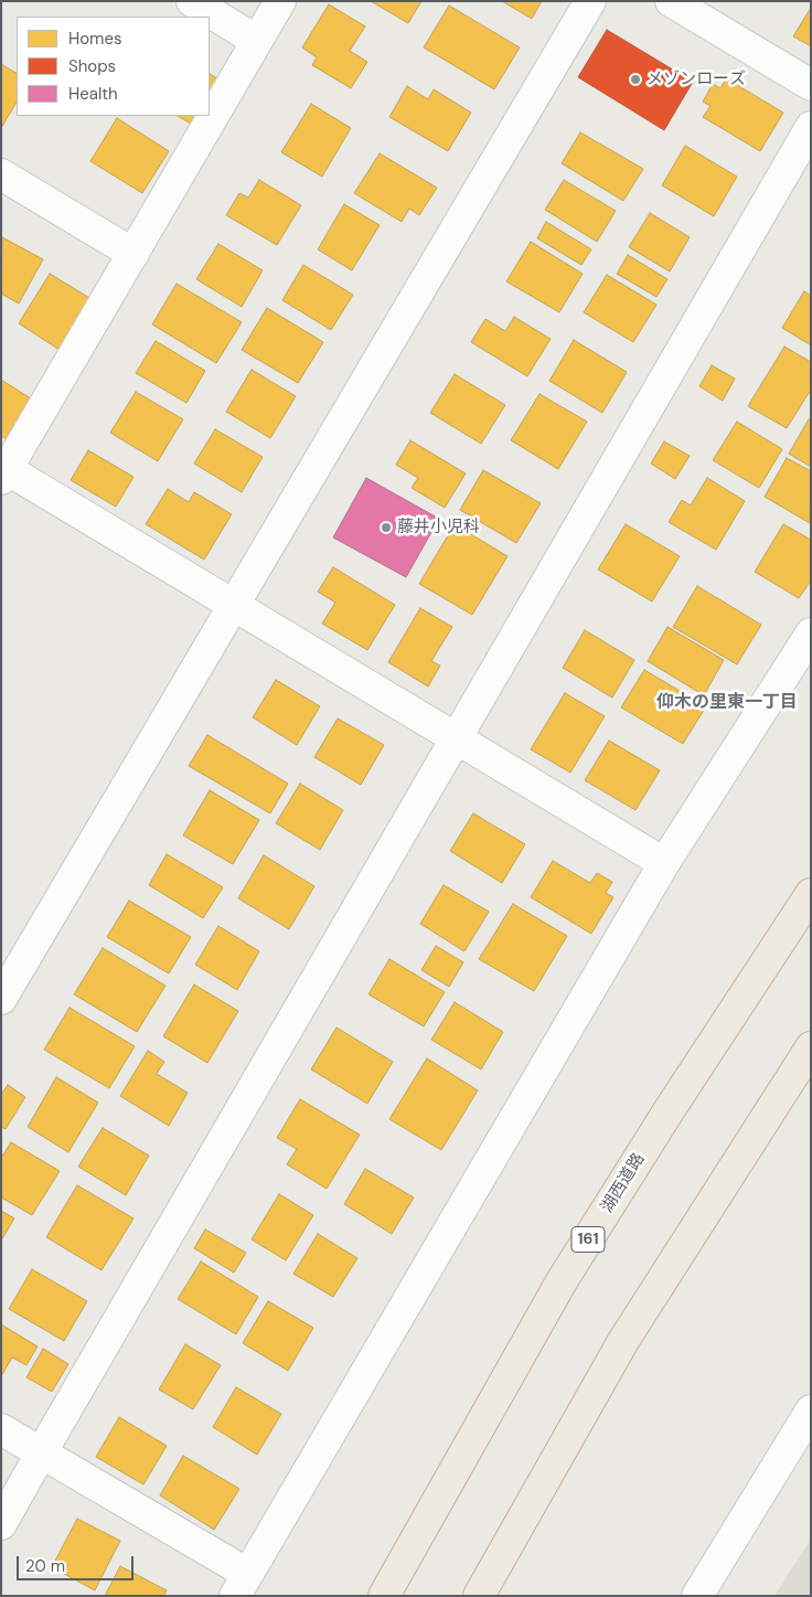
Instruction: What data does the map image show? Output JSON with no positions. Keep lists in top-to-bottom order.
{
  "streets": {
    "highway": ["湖西道路", "161"]
  },
  "districts": ["仰木の里東一丁目"],
  "places": ["メゾンローズ", "藤井小児科"],
  "legend": ["Homes", "Shops", "Health"],
  "scale_bar": "20 m"
}
